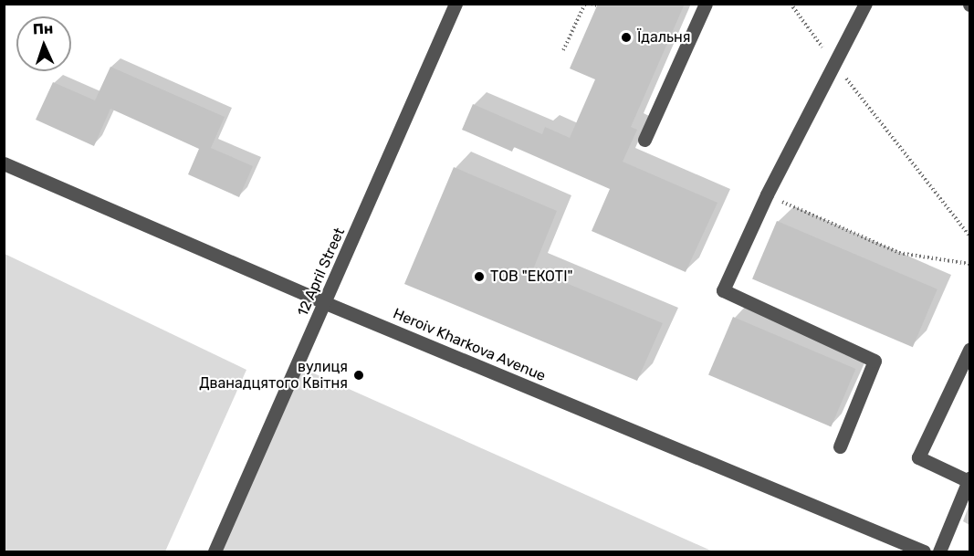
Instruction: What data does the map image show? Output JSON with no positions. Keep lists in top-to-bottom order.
{
  "streets": {
    "street": ["12 April Street", "Heroiv Kharkova Avenue"]
  },
  "crossings": [
    ["12 April Street", "Heroiv Kharkova Avenue"]
  ],
  "places": ["Їдальня", "ТОВ \"ЕКОТI\"", "вулиця Дванадцятого Квітня"],
  "north": "top"
}
